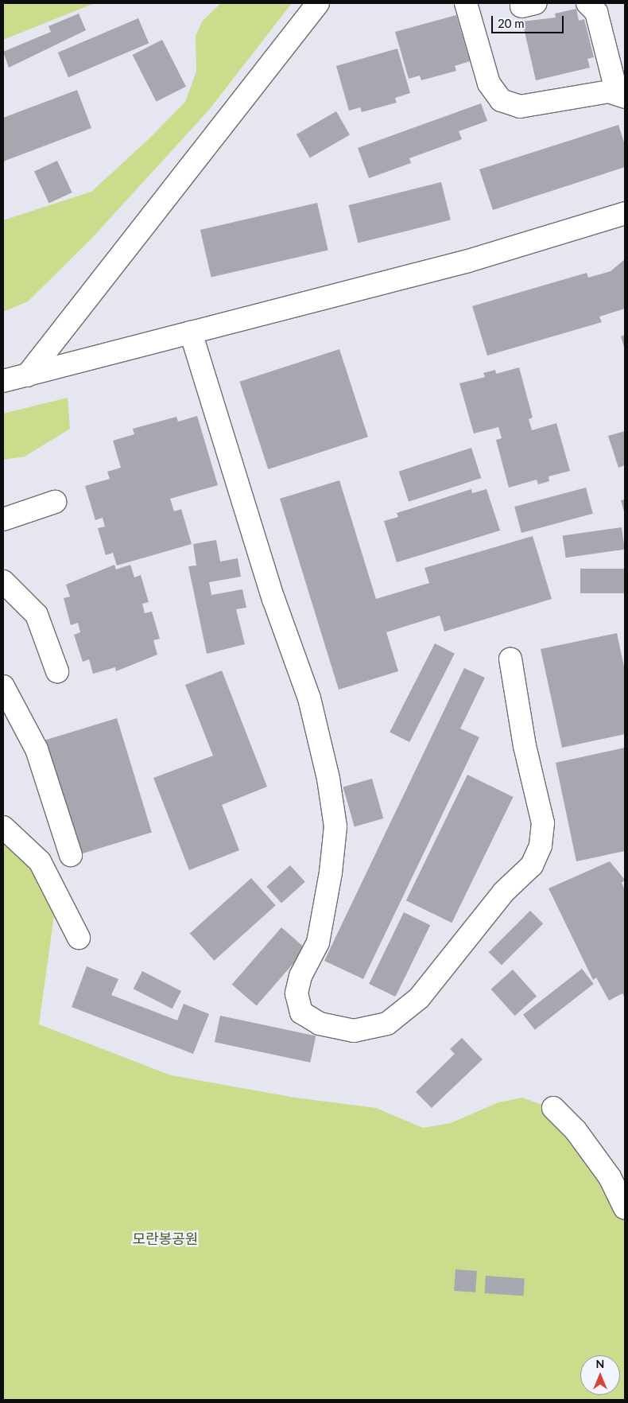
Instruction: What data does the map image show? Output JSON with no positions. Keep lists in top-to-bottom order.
{
  "parks": ["모란봉공원"],
  "scale_bar": "20 m",
  "north": "top"
}
